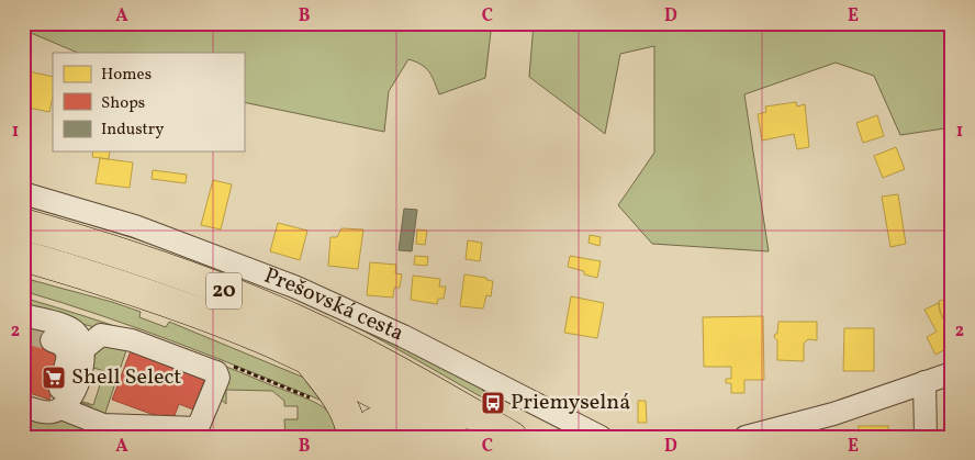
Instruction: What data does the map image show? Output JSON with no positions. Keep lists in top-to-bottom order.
{
  "streets": {
    "highway": ["20", "Prešovská cesta"]
  },
  "places": {
    "supermarket": ["Shell Select"],
    "bus stop": ["Priemyselná"]
  },
  "legend": ["Homes", "Shops", "Industry"],
  "grid": {
    "columns": [
      "A",
      "B",
      "C",
      "D",
      "E"
    ],
    "rows": ["1", "2"]
  }
}
